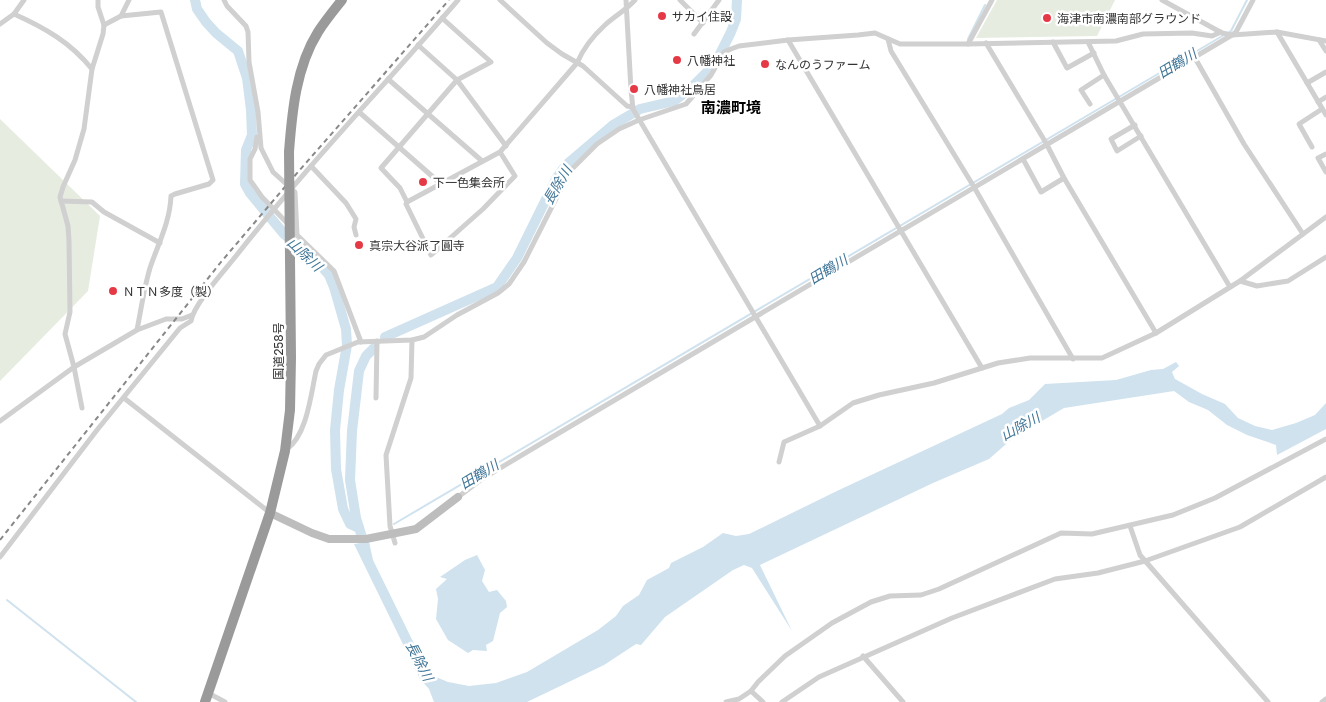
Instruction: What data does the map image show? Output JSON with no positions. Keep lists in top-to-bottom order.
{
  "streets": {
    "highway": ["国道258号"]
  },
  "districts": ["南濃町境"],
  "water": ["田鶴川", "長除川", "山除川"],
  "places": [
    "サカイ住設",
    "海津市南濃南部グラウンド",
    "八幡神社",
    "なんのうファーム",
    "八幡神社鳥居",
    "下一色集会所",
    "真宗大谷派了圓寺",
    "ＮＴＮ多度（製）"
  ]
}
